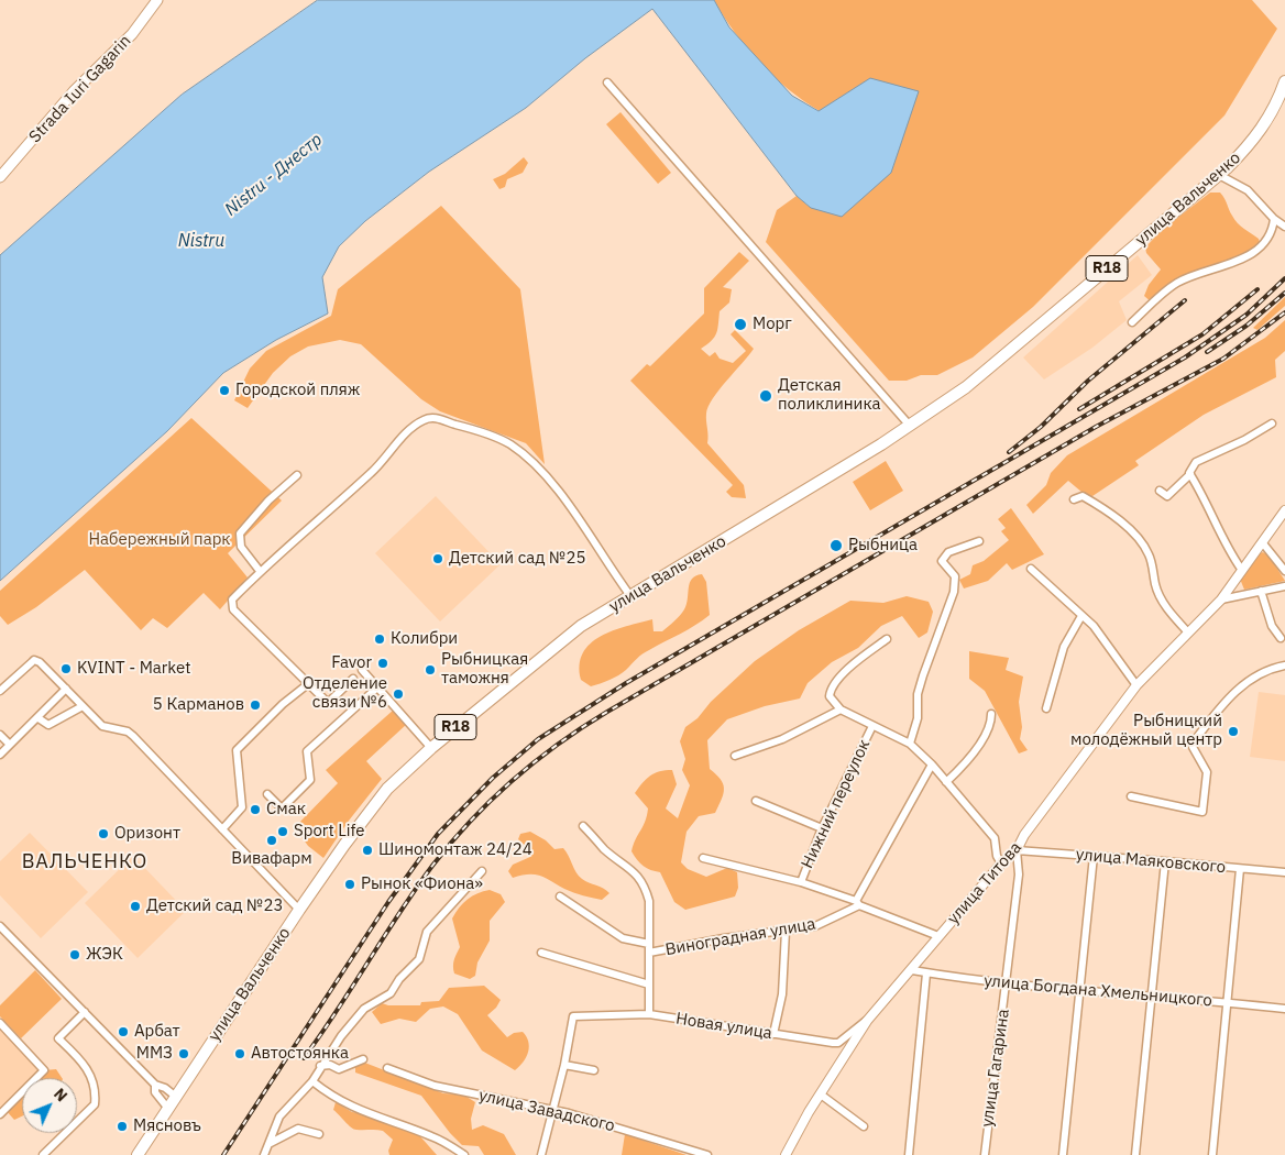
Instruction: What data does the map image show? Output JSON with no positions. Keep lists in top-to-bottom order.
{
  "streets": {
    "main road": ["Strada Iuri Gagarin", "улица Вальченко", "R18"],
    "street": [
      "Нижний переулок",
      "улица Маяковского",
      "улица Титова",
      "Виноградная улица",
      "улица Богдана Хмельницкого",
      "Новая улица",
      "улица Гагарина",
      "улица Завадского"
    ]
  },
  "crossings": [
    ["улица Маяковского", "улица Титова"],
    ["улица Маяковского", "улица Гагарина"],
    ["улица Титова", "улица Богдана Хмельницкого"],
    ["улица Титова", "Новая улица"],
    ["улица Титова", "улица Гагарина"],
    ["улица Богдана Хмельницкого", "улица Гагарина"]
  ],
  "districts": ["ВАЛЬЧЕНКО"],
  "water": ["Nistru - Днестр", "Nistru"],
  "parks": ["Набережный парк"],
  "places": [
    "Морг",
    "Городской пляж",
    "Детская поликлиника",
    "Рыбница",
    "Детский сад №25",
    "Колибри",
    "Favor",
    "KVINT - Market",
    "Рыбницкая таможня",
    "Отделение связи №6",
    "5 Карманов",
    "Рыбницкий молодёжный центр",
    "Смак",
    "Sport Life",
    "Оризонт",
    "Вивафарм",
    "Шиномонтаж 24/24",
    "Рынок «Фиона»",
    "Детский сад №23",
    "ЖЭК",
    "Арбат",
    "ММЗ",
    "Автостоянка",
    "Мясновъ"
  ],
  "north": "top right"
}
